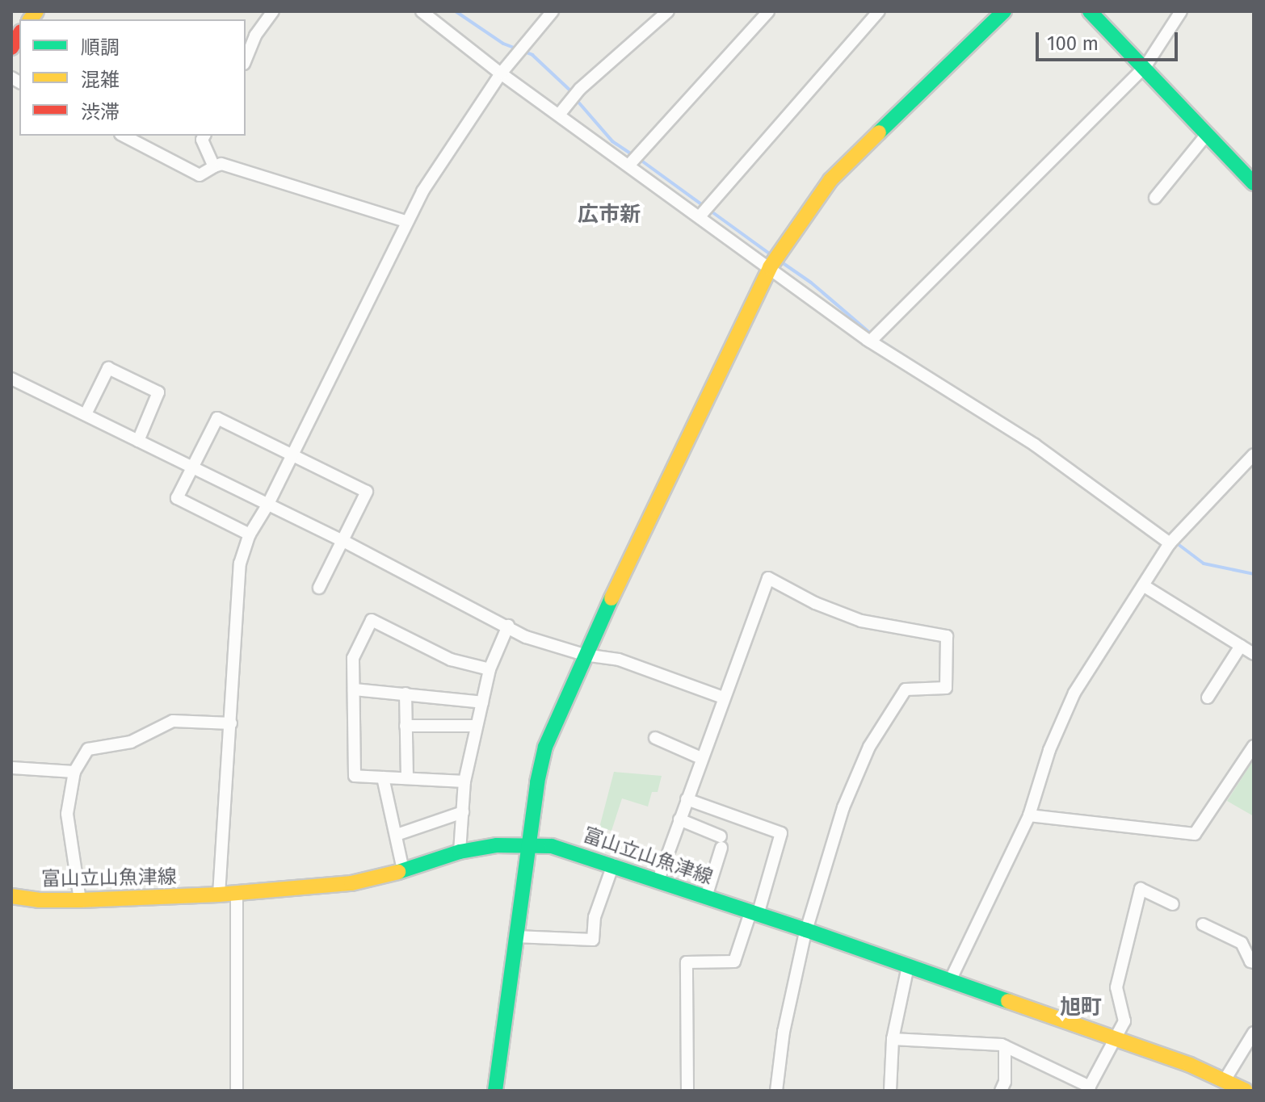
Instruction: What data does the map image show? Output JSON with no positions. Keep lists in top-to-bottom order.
{
  "streets": {
    "main road": ["富山立山魚津線"]
  },
  "districts": ["広市新", "旭町"],
  "legend": ["順調", "混雑", "渋滞"],
  "scale_bar": "100 m"
}
